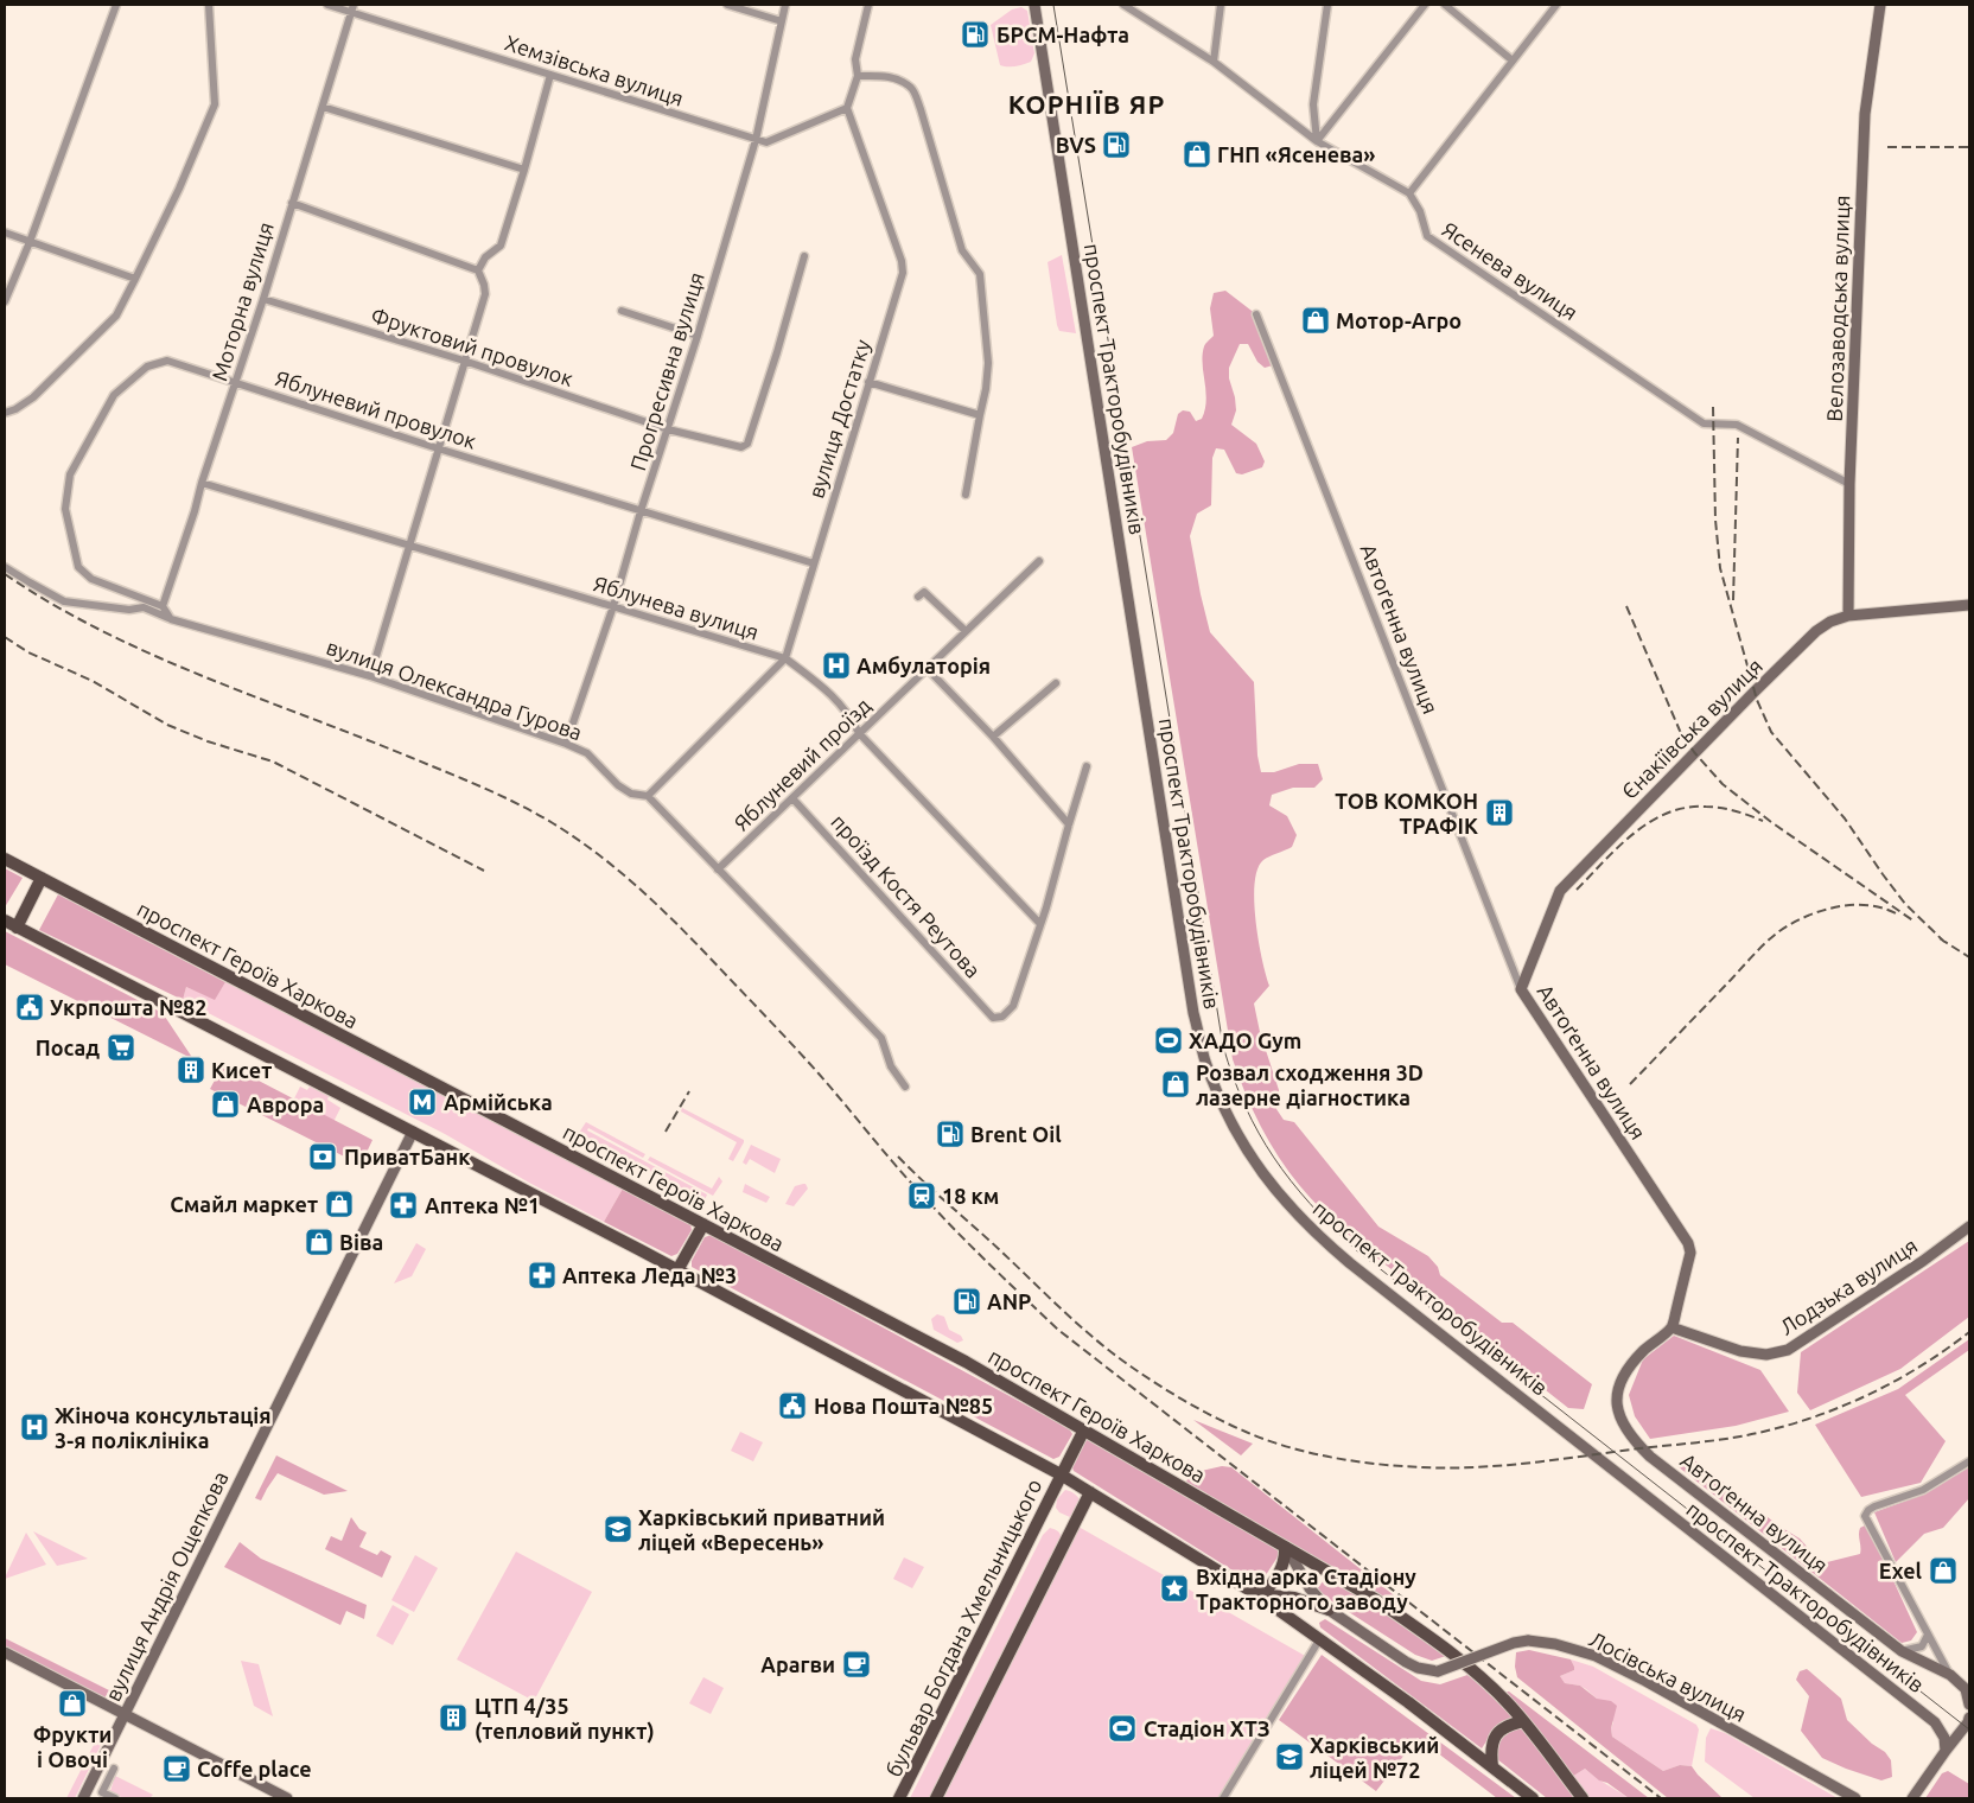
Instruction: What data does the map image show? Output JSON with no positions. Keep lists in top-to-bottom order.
{
  "streets": {
    "main road": ["проспект Героїв Харкова", "бульвар Богдана Хмельницького"],
    "street": [
      "Хемзівська вулиця",
      "Ясенева вулиця",
      "Моторна вулиця",
      "Велозаводська вулиця",
      "Фруктовий провулок",
      "Прогресивна вулиця",
      "проспект Тракторобудівників",
      "Яблуневий провулок",
      "вулиця Достатку",
      "Яблунева вулиця",
      "Автоґенна вулиця",
      "вулиця Олександра Гурова",
      "Єнакіївська вулиця",
      "Яблуневий проїзд",
      "проїзд Костя Реутова",
      "Лодзька вулиця",
      "вулиця Андрія Ощепкова",
      "Лосівська вулиця"
    ]
  },
  "crossings": [
    ["Хемзівська вулиця", "Моторна вулиця"],
    ["Хемзівська вулиця", "Прогресивна вулиця"],
    ["Хемзівська вулиця", "вулиця Достатку"],
    ["Ясенева вулиця", "Велозаводська вулиця"],
    ["Моторна вулиця", "Фруктовий провулок"],
    ["Моторна вулиця", "Яблуневий провулок"],
    ["Моторна вулиця", "Яблунева вулиця"],
    ["Велозаводська вулиця", "Єнакіївська вулиця"],
    ["Фруктовий провулок", "Прогресивна вулиця"],
    ["Прогресивна вулиця", "Яблуневий провулок"],
    ["Прогресивна вулиця", "Яблунева вулиця"],
    ["Прогресивна вулиця", "вулиця Олександра Гурова"],
    ["Яблуневий провулок", "вулиця Достатку"],
    ["вулиця Достатку", "Яблунева вулиця"],
    ["вулиця Достатку", "вулиця Олександра Гурова"],
    ["Яблунева вулиця", "Яблуневий проїзд"],
    ["Яблунева вулиця", "проїзд Костя Реутова"],
    ["Автоґенна вулиця", "Єнакіївська вулиця"],
    ["Автоґенна вулиця", "Лодзька вулиця"],
    ["вулиця Олександра Гурова", "Яблуневий проїзд"],
    ["Яблуневий проїзд", "проїзд Костя Реутова"],
    ["проспект Героїв Харкова", "бульвар Богдана Хмельницького"],
    ["проспект Героїв Харкова", "Лосівська вулиця"]
  ],
  "districts": ["КОРНІЇВ ЯР"],
  "places": {
    "fuel station": [
      "БРСМ-Нафта",
      "BVS",
      "Brent Oil",
      "ANP"
    ],
    "shop": [
      "ГНП «Ясенева»",
      "Мотор-Агро",
      "Розвал сходження 3D лазерне діагностика",
      "Аврора",
      "Смайл маркет",
      "Віва",
      "Exel",
      "Фрукти і Овочі"
    ],
    "hospital": ["Амбулаторія", "Жіноча консультація 3-я поліклініка"],
    "building": ["ТОВ КОМКОН ТРАФІК", "Кисет", "ЦТП 4/35 (тепловий пункт)"],
    "public building": ["Укрпошта №82", "Нова Пошта №85"],
    "sports": ["ХАДО Gym", "Стадіон ХТЗ"],
    "supermarket": ["Посад"],
    "metro station": ["Армійська"],
    "bank": ["ПриватБанк"],
    "station": ["18 км"],
    "pharmacy": ["Аптека №1", "Аптека Леда №3"],
    "school or university": ["Харківський приватний ліцей «Вересень»", "Харківський ліцей №72"],
    "place": ["Вхідна арка Стадіону Тракторного заводу"],
    "cafe": ["Арагви", "Coffe place"]
  }
}
